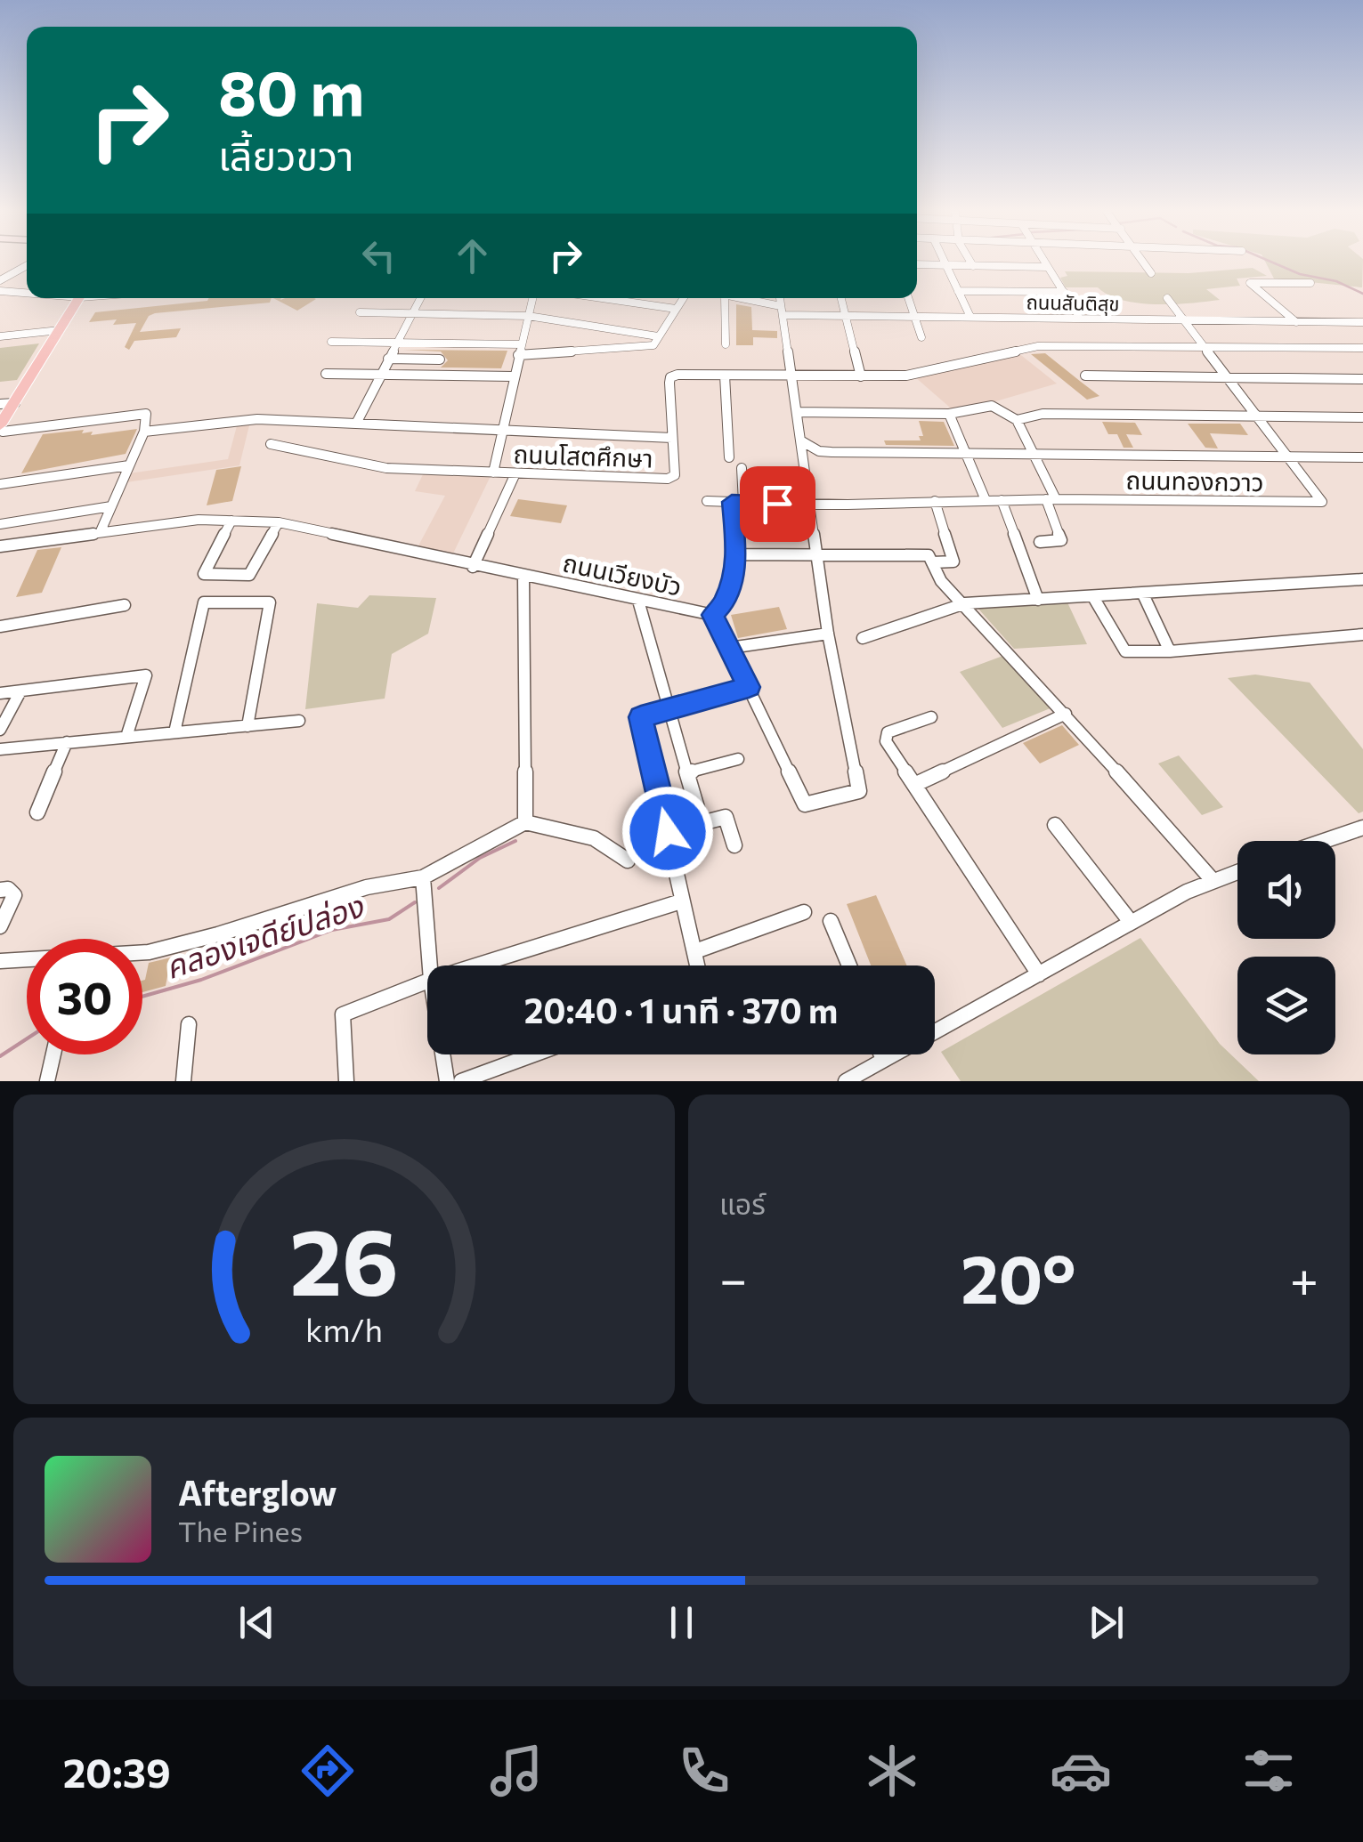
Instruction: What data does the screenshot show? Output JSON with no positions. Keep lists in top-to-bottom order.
{
  "streets": {
    "street": [
      "ถนนสันติสุข",
      "ถนนโสตศึกษา",
      "ถนนทองกวาว",
      "ถนนเวียงบัว"
    ]
  },
  "crossings": [
    ["ถนนสันติสุข", "ถนนทองกวาว"],
    ["ถนนโสตศึกษา", "ถนนทองกวาว"]
  ],
  "water": ["คลองเจดีย์ปล่อง"],
  "page": {
    "turn": ["80 m", "เลี้ยวขวา"],
    "limit": "30",
    "trip": "20:40 · 1 นาที · 370 m",
    "tile": "แอร์",
    "heat": ["−", "20°", "+"],
    "song": ["Afterglow", "The Pines"],
    "tabs": "20:39",
    "gauge": ["26", "km/h"]
  }
}
